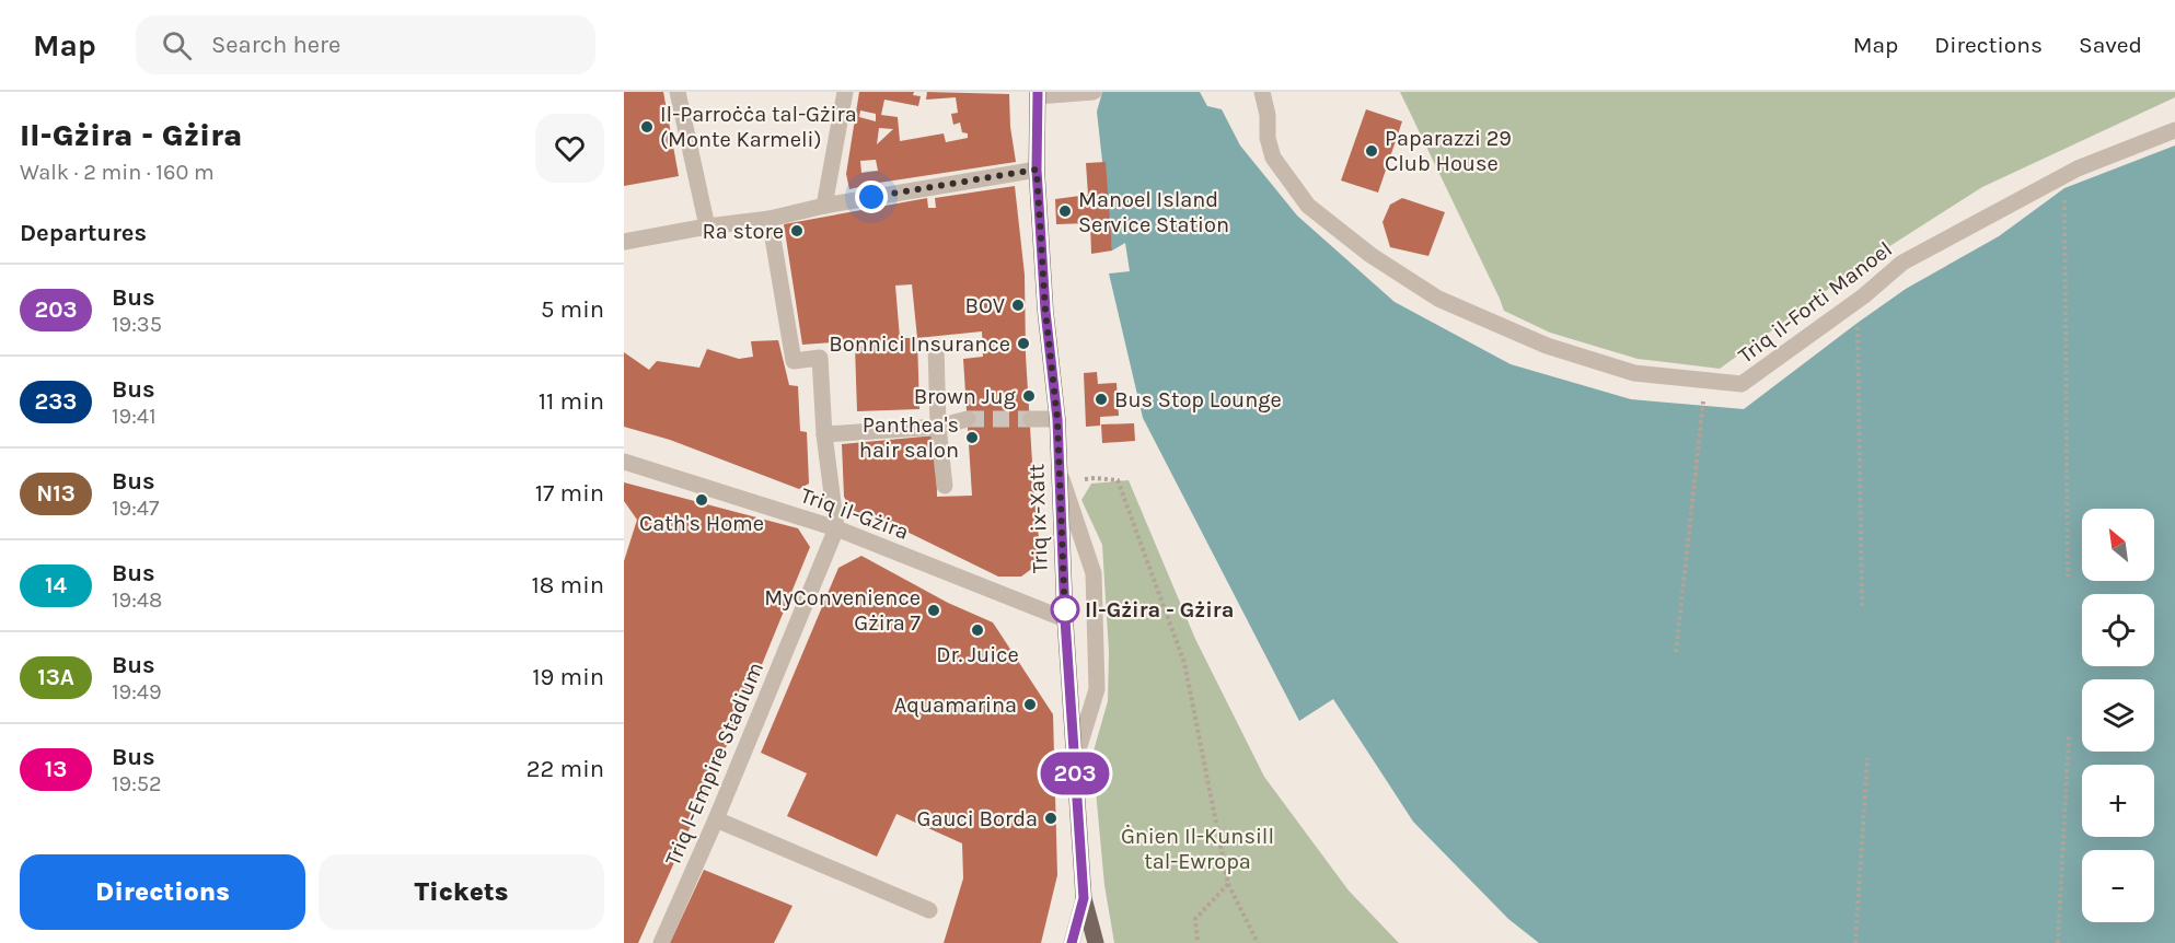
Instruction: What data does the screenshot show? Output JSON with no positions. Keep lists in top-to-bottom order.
{
  "streets": {
    "main road": ["Triq ix-Xatt"],
    "street": ["Triq il-Forti Manoel", "Triq il-Gżira", "Triq l-Empire Stadium"]
  },
  "crossings": [
    ["Triq il-Gżira", "Triq ix-Xatt"],
    ["Triq il-Gżira", "Triq l-Empire Stadium"]
  ],
  "parks": ["Ġnien Il-Kunsill tal-Ewropa"],
  "places": [
    "Il-Parroċċa tal-Gżira (Monte Karmeli)",
    "Paparazzi 29 Club House",
    "Manoel Island Service Station",
    "Ra store",
    "BOV",
    "Bonnici Insurance",
    "Brown Jug",
    "Bus Stop Lounge",
    "Panthea's hair salon",
    "Cath's Home",
    "Il-Gżira - Gżira",
    "MyConvenience Gżira 7",
    "Dr. Juice",
    "Aquamarina",
    "Gauci Borda"
  ],
  "lines": ["bus line 203"],
  "north": "top left",
  "page": {
    "header": "Map",
    "search": "Search here",
    "nav": ["Map", "Directions", "Saved"],
    "heading": [
      ["Il-Gżira - Gżira", "Walk · 2 min · 160 m"],
      "Departures"
    ],
    "on_map": "203",
    "list": [
      {
        "mark": "203",
        "name": "Bus",
        "note": "19:35",
        "value": "5 min"
      },
      {
        "mark": "233",
        "name": "Bus",
        "note": "19:41",
        "value": "11 min"
      },
      {
        "mark": "N13",
        "name": "Bus",
        "note": "19:47",
        "value": "17 min"
      },
      {
        "mark": "14",
        "name": "Bus",
        "note": "19:48",
        "value": "18 min"
      },
      {
        "mark": "13A",
        "name": "Bus",
        "note": "19:49",
        "value": "19 min"
      },
      {
        "mark": "13",
        "name": "Bus",
        "note": "19:52",
        "value": "22 min"
      }
    ],
    "map_buttons": ["+", "−"],
    "buttons": ["Directions", "Tickets"]
  }
}
